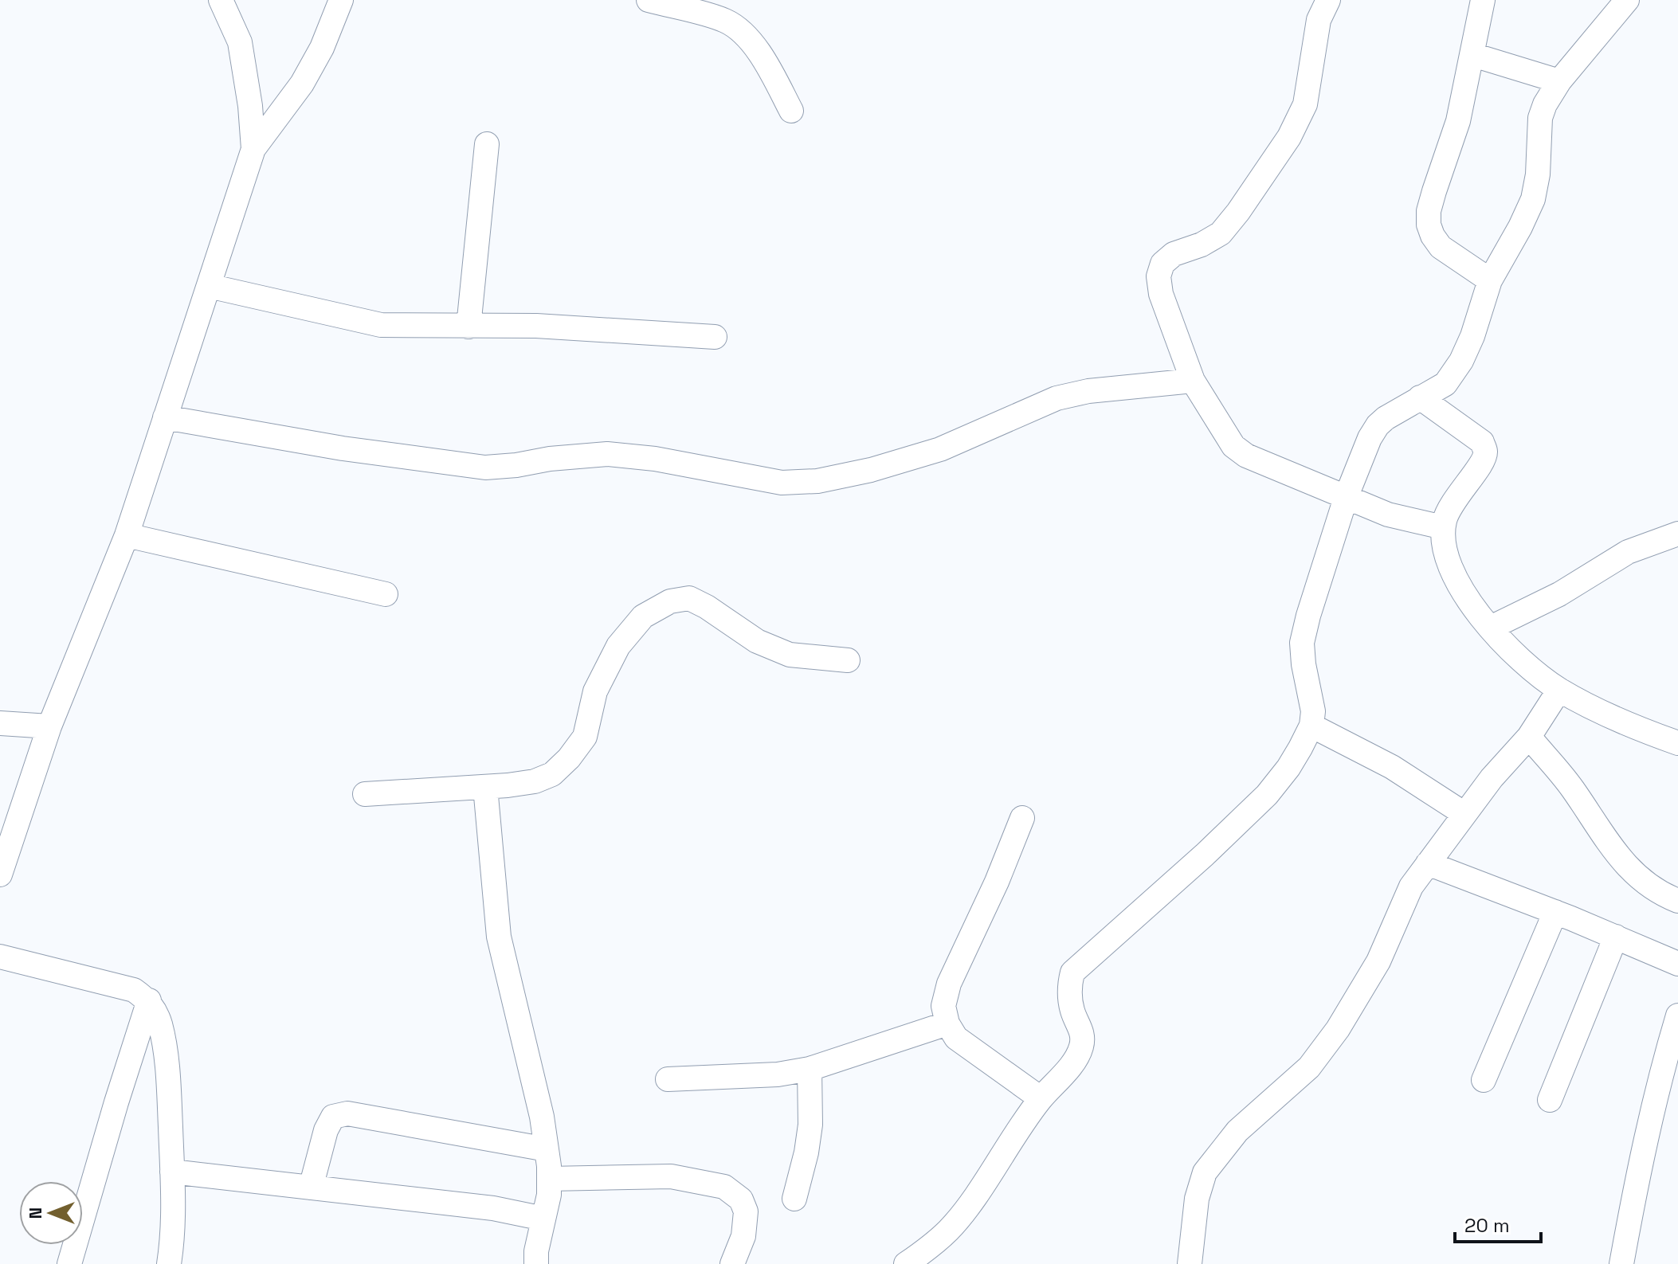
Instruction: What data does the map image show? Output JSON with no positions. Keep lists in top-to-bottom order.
{
  "scale_bar": "20 m",
  "north": "left"
}
